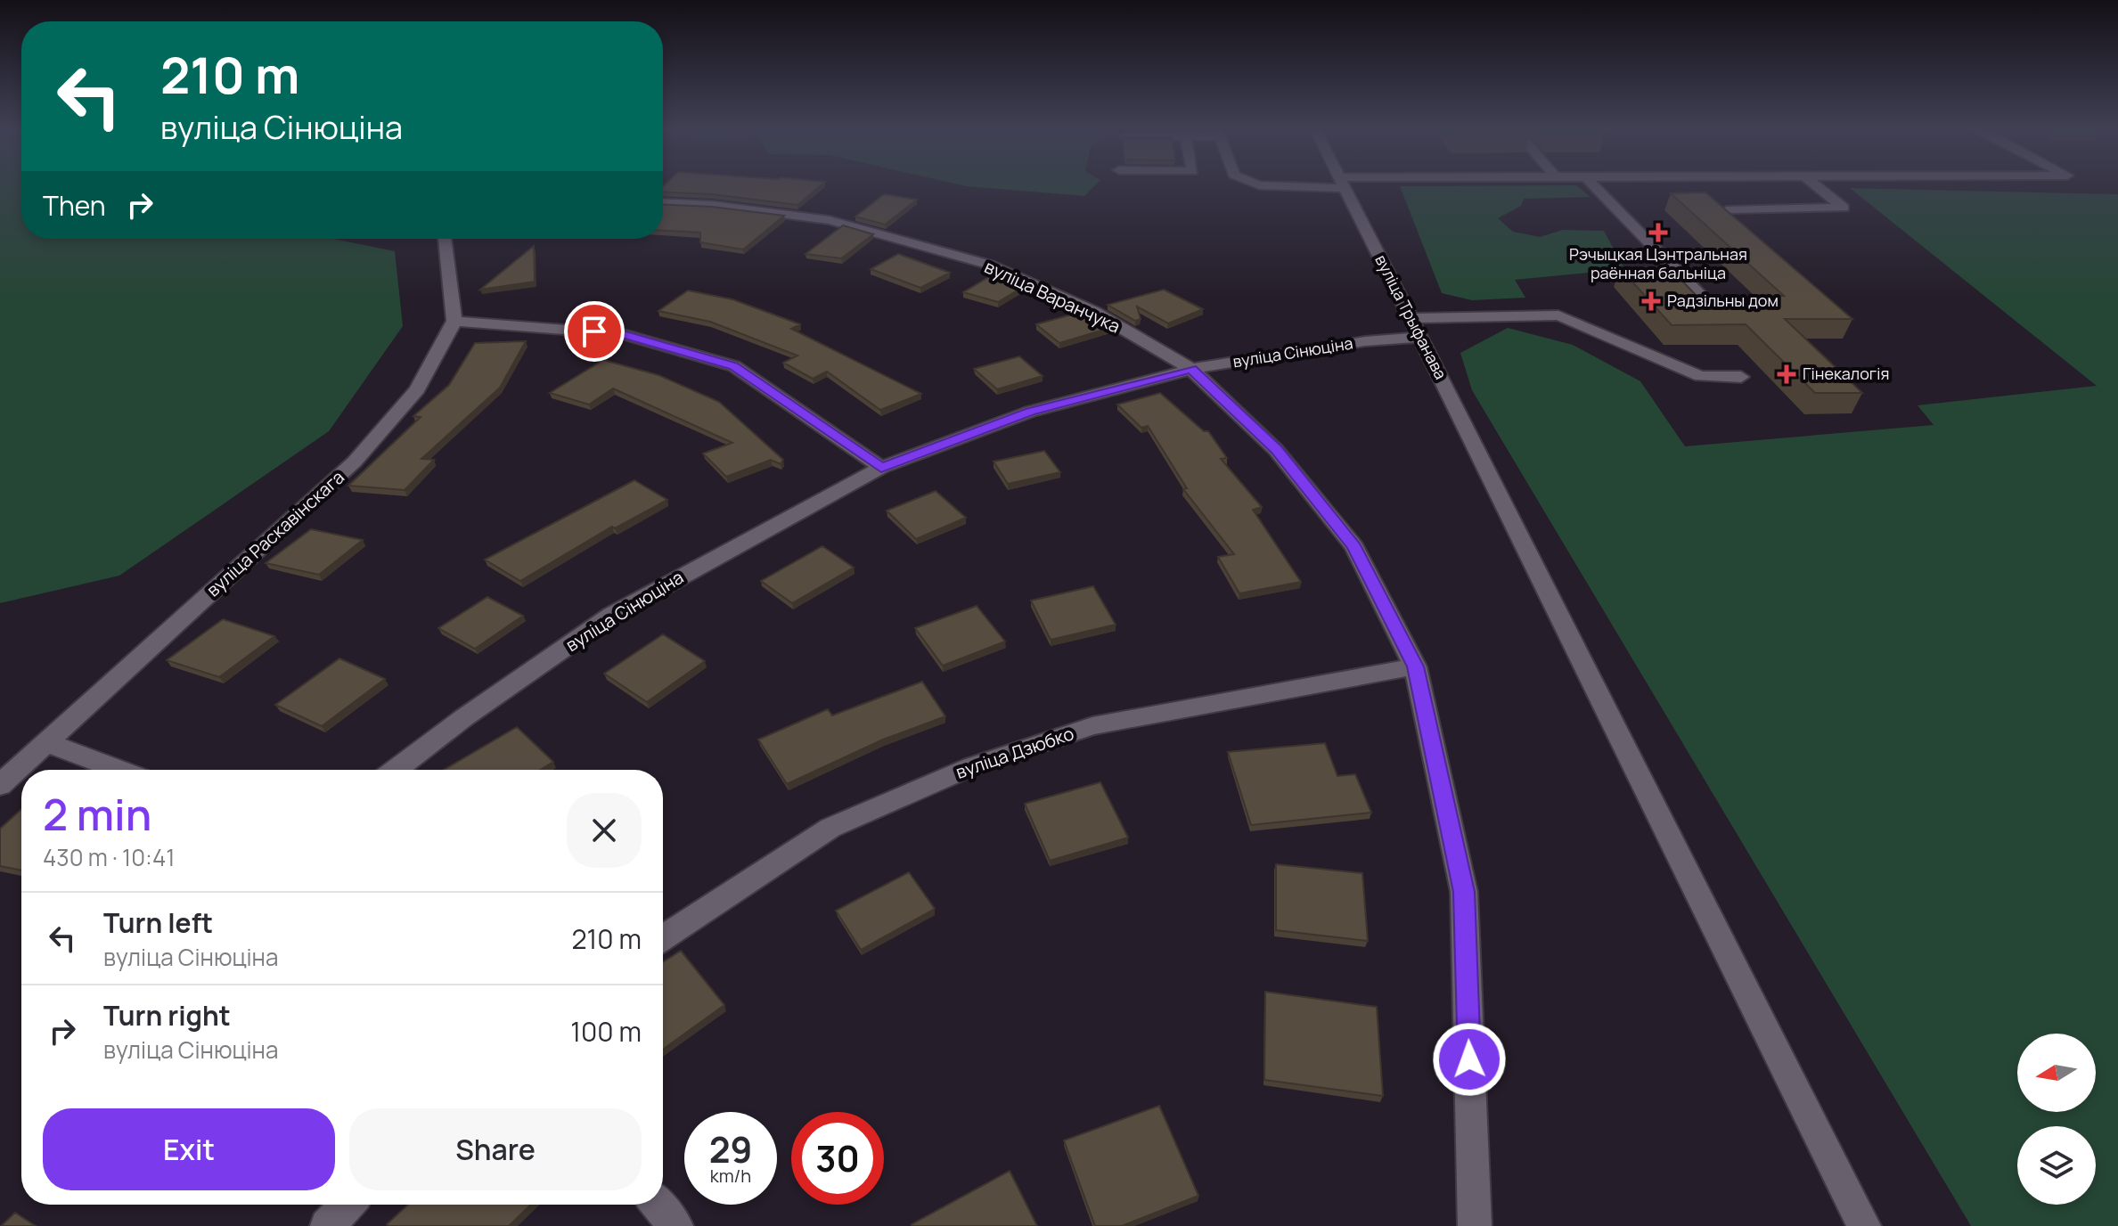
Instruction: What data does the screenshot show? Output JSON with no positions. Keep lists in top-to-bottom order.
{
  "streets": {
    "street": [
      "вуліца Варанчука",
      "вуліца Трыфанава",
      "вуліца Сінюціна",
      "вуліца Раскавінскага",
      "вуліца Дзюбко"
    ]
  },
  "crossings": [
    ["вуліца Варанчука", "вуліца Сінюціна"],
    ["вуліца Варанчука", "вуліца Дзюбко"],
    ["вуліца Трыфанава", "вуліца Сінюціна"]
  ],
  "places": {
    "health": ["Рэчыцкая Цэнтральная раённая бальніца", "Радзільны дом", "Гінекалогія"]
  },
  "north": "left",
  "page": {
    "turn": ["210 m", "вуліца Сінюціна"],
    "then": "Then",
    "heading": ["2 min", "430 m · 10:41"],
    "list": [
      {
        "name": "Turn left",
        "note": "вуліца Сінюціна",
        "value": "210 m"
      },
      {
        "name": "Turn right",
        "note": "вуліца Сінюціна",
        "value": "100 m"
      }
    ],
    "buttons": ["Exit", "Share"],
    "speed": "29 km/h",
    "limit": "30"
  }
}
